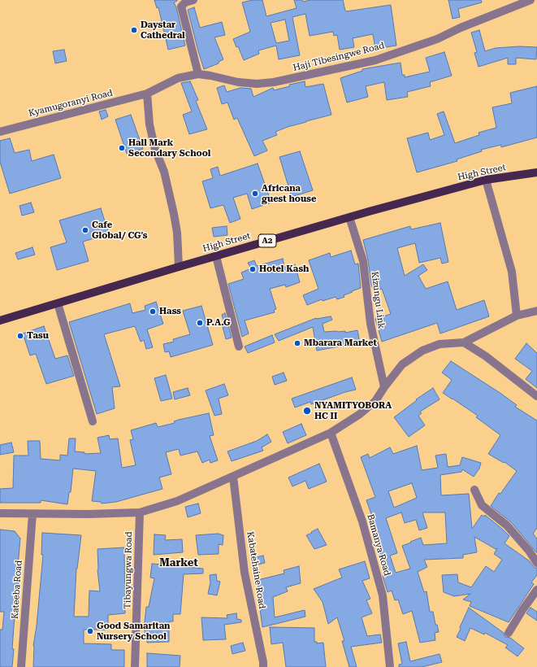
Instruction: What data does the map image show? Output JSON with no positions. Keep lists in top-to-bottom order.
{
  "streets": {
    "main road": ["High Street", "A2"],
    "street": [
      "Haji Tibesingwe Road",
      "Kyamugoranyi Road",
      "Kizungu Link",
      "Bamanya Road",
      "Tibayungwa Road",
      "Kabatehaine Road",
      "Kateeba Road"
    ]
  },
  "crossings": [
    ["Haji Tibesingwe Road", "Kyamugoranyi Road"],
    ["High Street", "Kizungu Link"]
  ],
  "districts": ["Market"],
  "places": [
    "Daystar Cathedral",
    "Hall Mark Secondary School",
    "Africana guest house",
    "Cafe Global/ CG's",
    "Hotel Kash",
    "Hass",
    "P.A.G",
    "Tasu",
    "Mbarara Market",
    "NYAMITYOBORA HC II",
    "Good Samaritan Nursery School"
  ]
}
